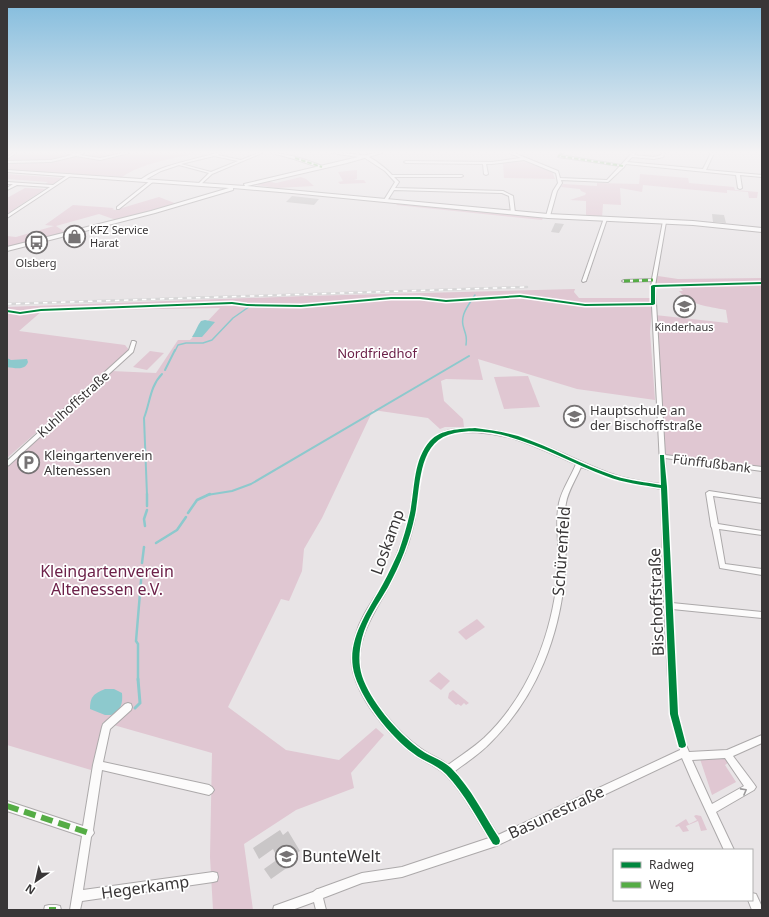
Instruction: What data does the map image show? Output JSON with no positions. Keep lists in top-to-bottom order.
{
  "streets": {
    "street": [
      "Kuhlhoffstraße",
      "Fünffußbank",
      "Loskamp",
      "Schürenfeld",
      "Bischoffstraße",
      "Basunestraße",
      "Hegerkamp"
    ]
  },
  "crossings": [
    ["Fünffußbank", "Bischoffstraße"],
    ["Loskamp", "Schürenfeld"],
    ["Loskamp", "Bischoffstraße"],
    ["Loskamp", "Basunestraße"],
    ["Bischoffstraße", "Basunestraße"]
  ],
  "parks": ["Nordfriedhof", "Kleingartenverein Altenessen e.V."],
  "places": {
    "shop": ["KFZ Service Harat"],
    "bus stop": ["Olsberg"],
    "school or university": ["Kinderhaus", "Hauptschule an der Bischoffstraße", "BunteWelt"],
    "parking": ["Kleingartenverein Altenessen"]
  },
  "legend": ["Radweg", "Weg"],
  "north": "bottom left"
}
